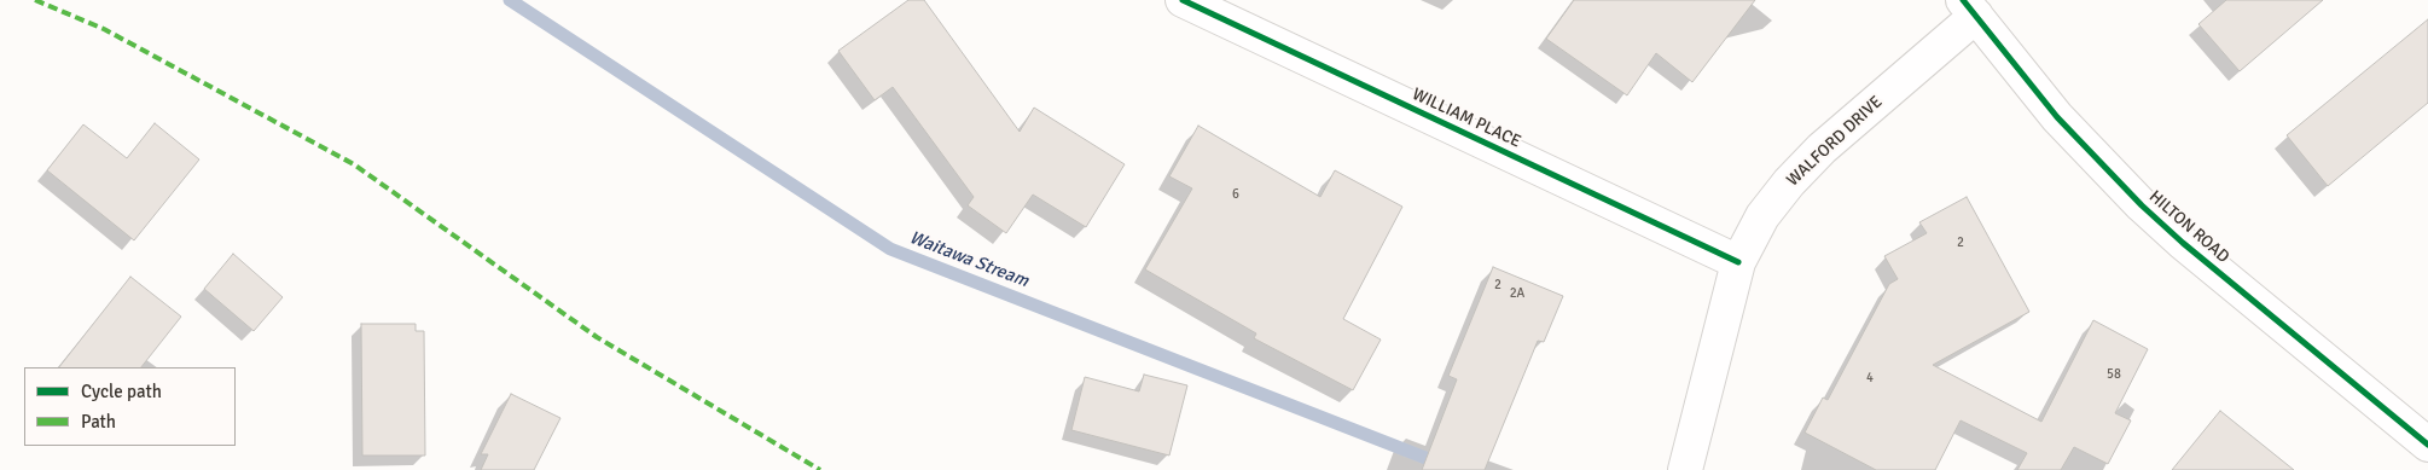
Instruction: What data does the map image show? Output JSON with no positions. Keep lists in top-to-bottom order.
{
  "streets": {
    "street": ["WILLIAM PLACE", "WALFORD DRIVE", "HILTON ROAD"]
  },
  "crossings": [
    ["WILLIAM PLACE", "WALFORD DRIVE"],
    ["WALFORD DRIVE", "HILTON ROAD"]
  ],
  "water": ["Waitawa Stream"],
  "house_numbers": [
    "6",
    "2",
    "2",
    "2A",
    "58",
    "4"
  ],
  "legend": ["Cycle path", "Path"]
}
